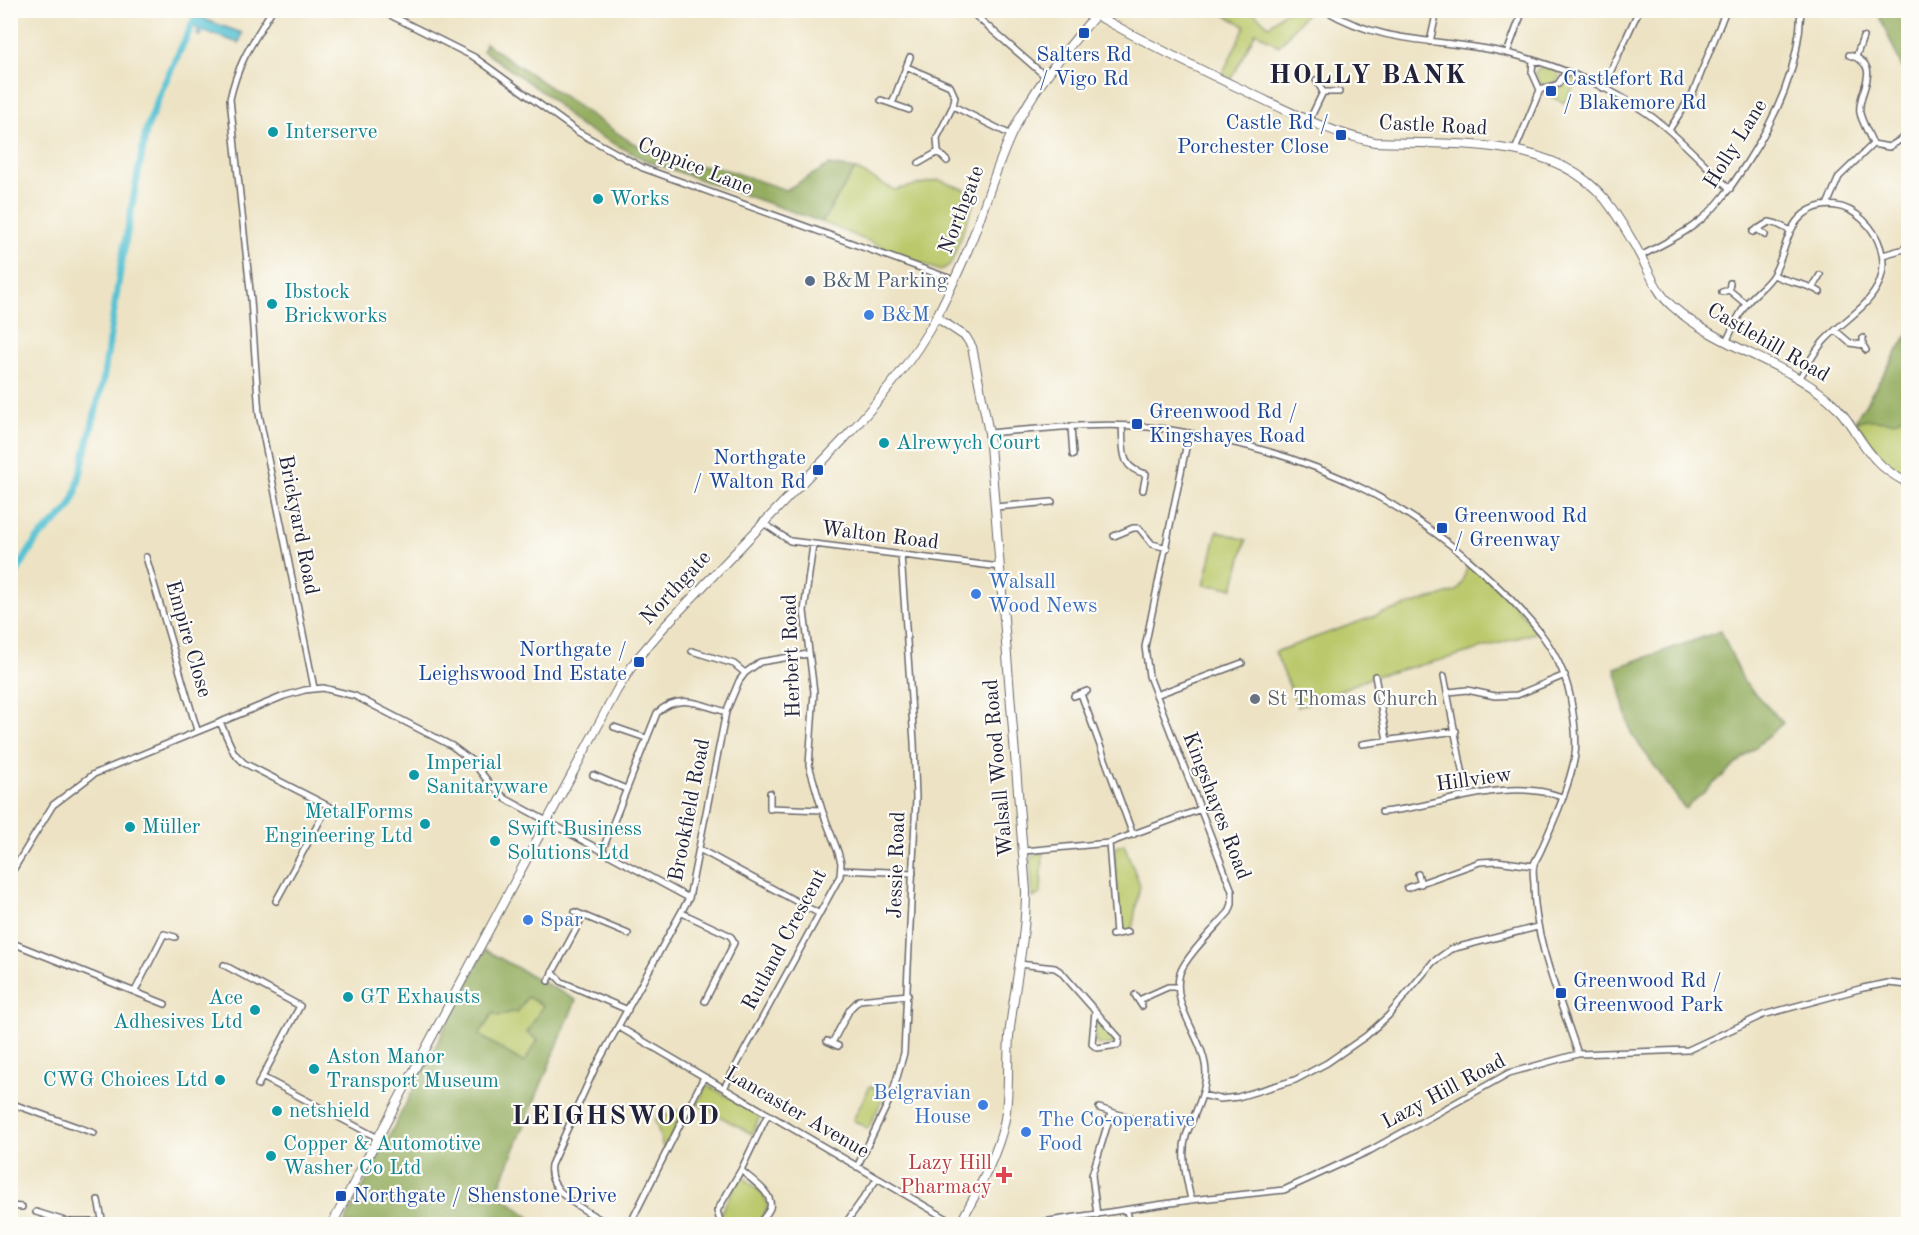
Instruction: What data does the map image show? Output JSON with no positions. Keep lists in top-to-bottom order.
{
  "streets": {
    "street": [
      "Castle Road",
      "Holly Lane",
      "Coppice Lane",
      "Northgate",
      "Castlehill Road",
      "Brickyard Road",
      "Walton Road",
      "Empire Close",
      "Herbert Road",
      "Walsall Wood Road",
      "Hillview",
      "Kingshayes Road",
      "Brookfield Road",
      "Jessie Road",
      "Rutland Crescent",
      "Lazy Hill Road",
      "Lancaster Avenue"
    ]
  },
  "crossings": [
    ["Castle Road", "Holly Lane"],
    ["Castle Road", "Northgate"],
    ["Castle Road", "Castlehill Road"],
    ["Holly Lane", "Castlehill Road"],
    ["Coppice Lane", "Northgate"],
    ["Northgate", "Walton Road"],
    ["Northgate", "Walsall Wood Road"],
    ["Walton Road", "Herbert Road"],
    ["Walton Road", "Walsall Wood Road"],
    ["Walton Road", "Jessie Road"],
    ["Herbert Road", "Rutland Crescent"],
    ["Walsall Wood Road", "Lancaster Avenue"],
    ["Brookfield Road", "Lancaster Avenue"],
    ["Jessie Road", "Rutland Crescent"],
    ["Jessie Road", "Lancaster Avenue"],
    ["Rutland Crescent", "Lancaster Avenue"]
  ],
  "districts": ["HOLLY BANK", "LEIGHSWOOD"],
  "places": {
    "transit": [
      "Salters Rd / Vigo Rd",
      "Castlefort Rd / Blakemore Rd",
      "Castle Rd / Porchester Close",
      "Greenwood Rd / Kingshayes Road",
      "Northgate / Walton Rd",
      "Greenwood Rd / Greenway",
      "Northgate / Leighswood Ind Estate",
      "Greenwood Rd / Greenwood Park",
      "Northgate / Shenstone Drive"
    ],
    "other": [
      "Interserve",
      "Works",
      "B&M Parking",
      "Ibstock Brickworks",
      "B&M",
      "Alrewych Court",
      "Walsall Wood News",
      "St Thomas Church",
      "Imperial Sanitaryware",
      "MetalForms Engineering Ltd",
      "Müller",
      "Swift Business Solutions Ltd",
      "Spar",
      "GT Exhausts",
      "Ace Adhesives Ltd",
      "Aston Manor Transport Museum",
      "CWG Choices Ltd",
      "Belgravian House",
      "netshield",
      "The Co-operative Food",
      "Copper & Automotive Washer Co Ltd"
    ],
    "health": ["Lazy Hill Pharmacy"]
  }
}
